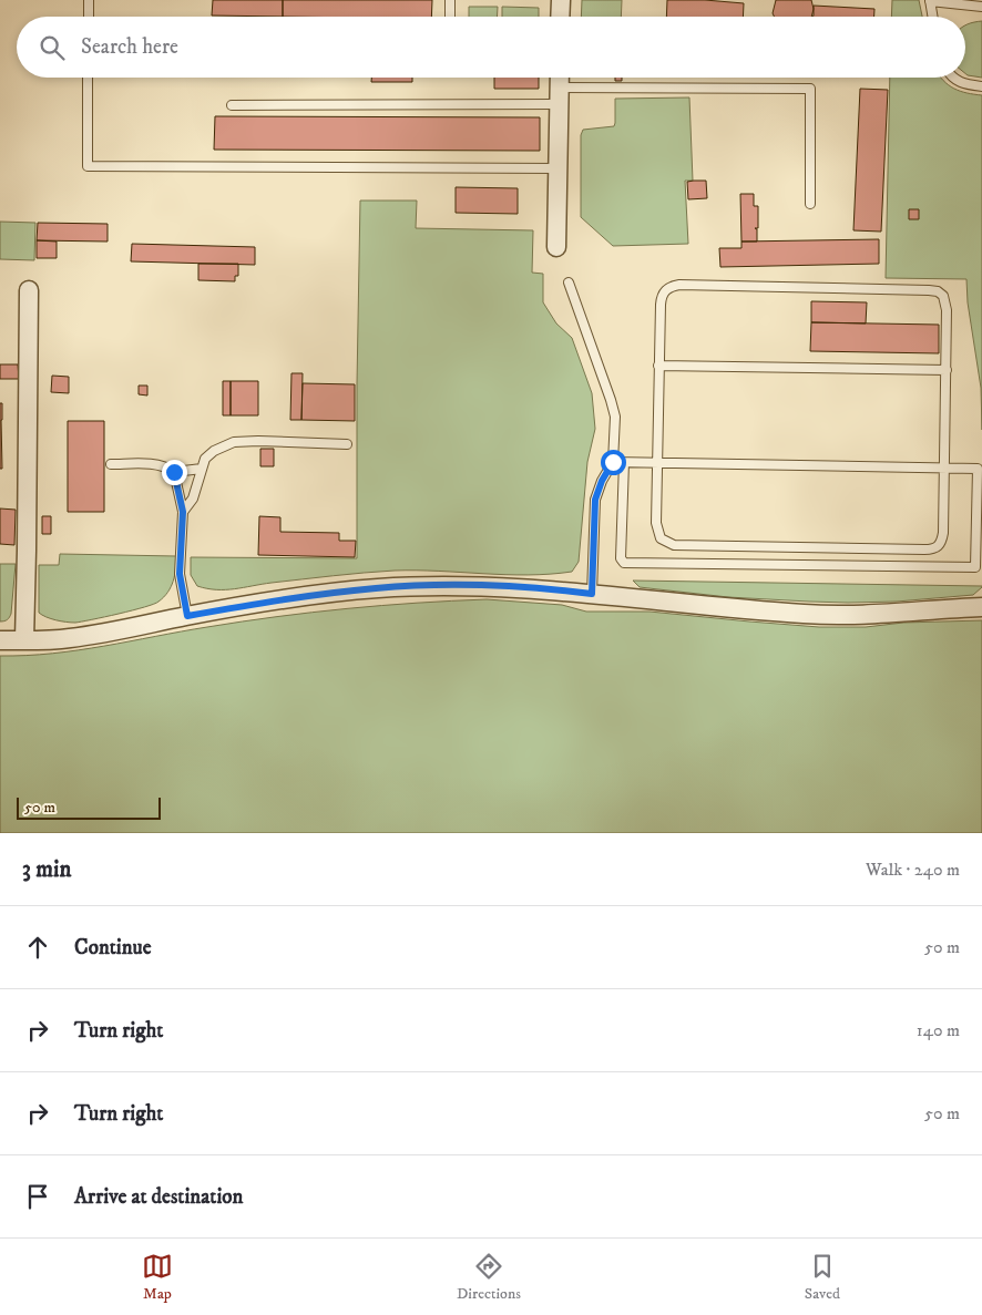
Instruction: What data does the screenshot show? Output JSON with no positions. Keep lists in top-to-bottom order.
{
  "scale_bar": "50 m",
  "page": {
    "search": "Search here",
    "scale": "50 m",
    "heading": ["3 min", "Walk · 240 m"],
    "list": [
      ["Continue", "50 m"],
      ["Turn right", "140 m"],
      ["Turn right", "50 m"],
      "Arrive at destination"
    ],
    "nav": ["Map", "Directions", "Saved"]
  }
}
